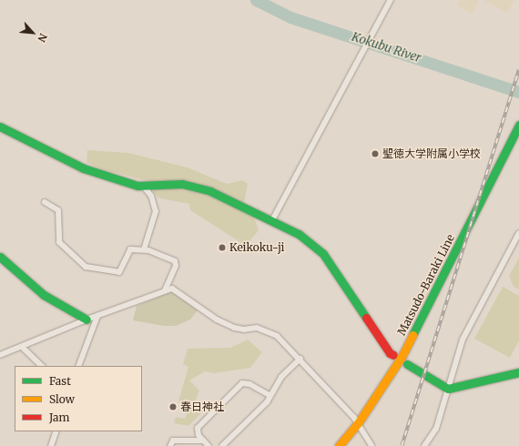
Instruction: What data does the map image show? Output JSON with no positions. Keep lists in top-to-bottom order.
{
  "streets": {
    "street": ["Matsudo-Baraki Line"]
  },
  "water": ["Kokubu River"],
  "places": ["聖徳大学附属小学校", "Keikoku-ji", "春日神社"],
  "legend": ["Fast", "Slow", "Jam"],
  "north": "bottom right"
}
